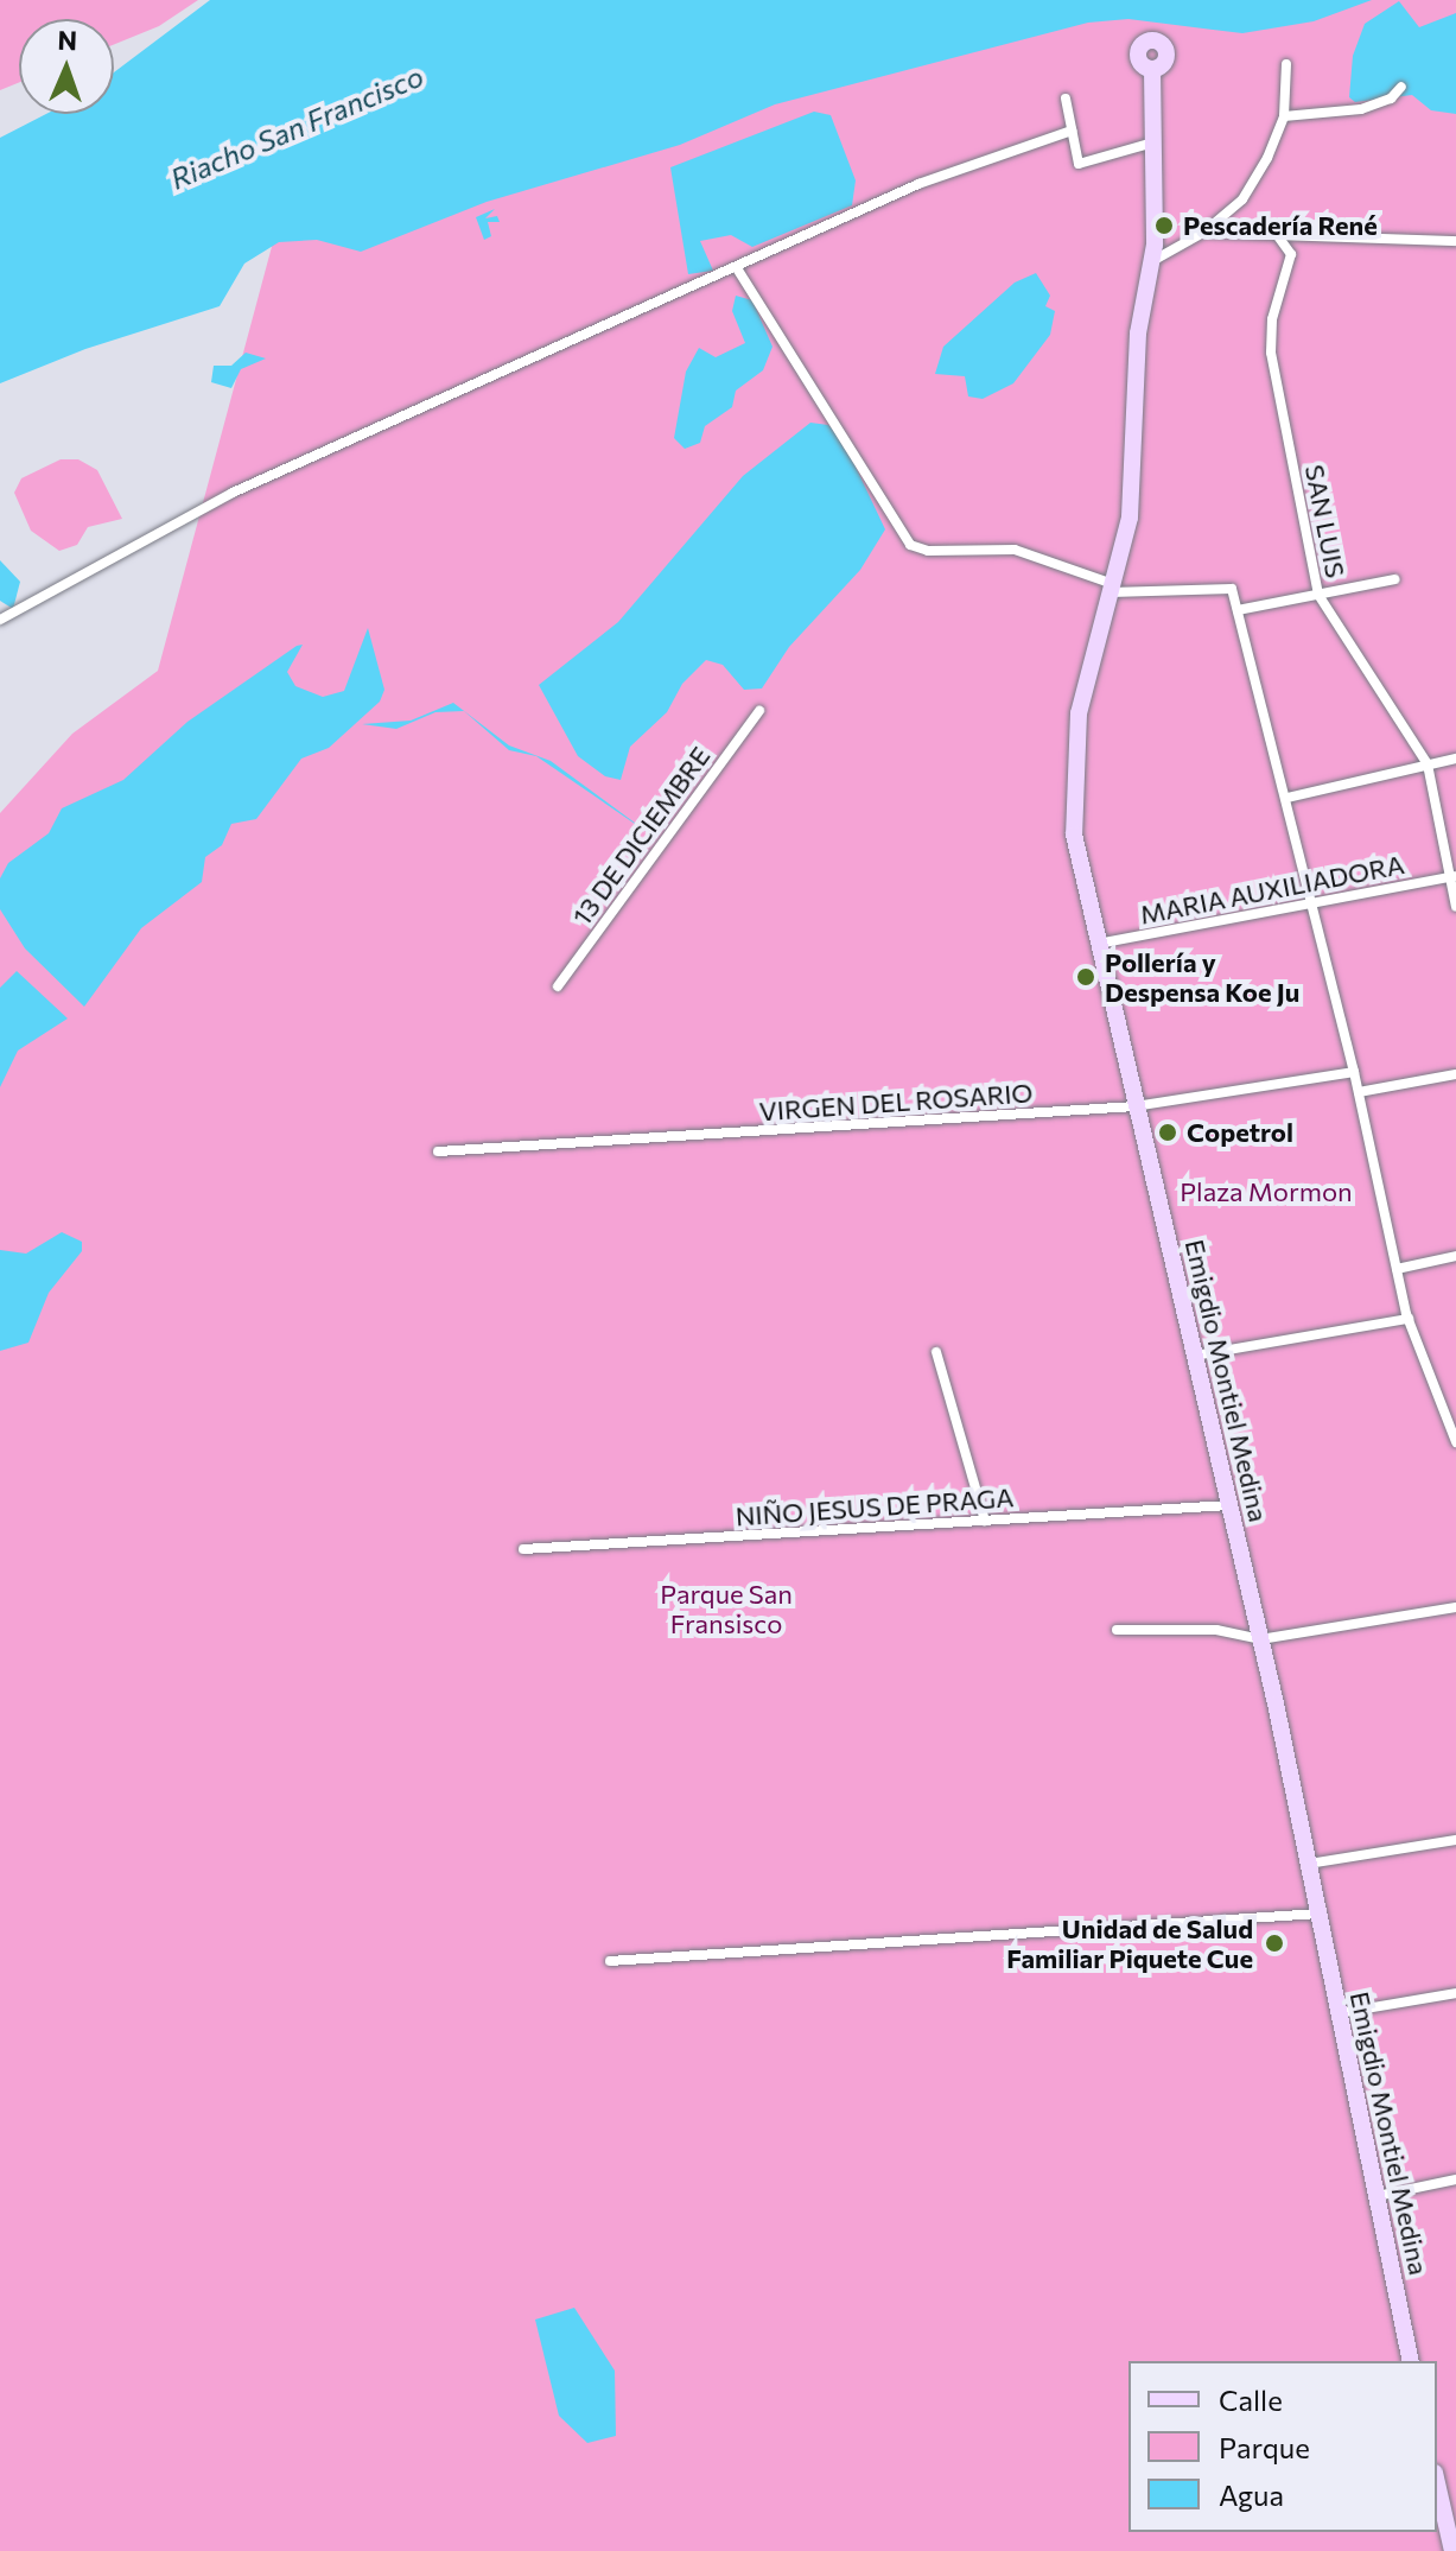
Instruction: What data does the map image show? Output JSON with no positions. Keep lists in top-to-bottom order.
{
  "streets": {
    "main road": ["Emigdio Montiel Medina"],
    "street": [
      "SAN LUIS",
      "13 DE DICIEMBRE",
      "MARIA AUXILIADORA",
      "VIRGEN DEL ROSARIO",
      "NIÑO JESUS DE PRAGA"
    ]
  },
  "crossings": [
    ["SAN LUIS", "MARIA AUXILIADORA"],
    ["MARIA AUXILIADORA", "Emigdio Montiel Medina"],
    ["VIRGEN DEL ROSARIO", "Emigdio Montiel Medina"],
    ["Emigdio Montiel Medina", "NIÑO JESUS DE PRAGA"]
  ],
  "water": ["Riacho San Francisco"],
  "parks": ["Plaza Mormon", "Parque San Fransisco"],
  "places": [
    "Pescadería René",
    "Pollería y Despensa Koe Ju",
    "Copetrol",
    "Unidad de Salud Familiar Piquete Cue"
  ],
  "legend": ["Calle", "Parque", "Agua"],
  "north": "top"
}
